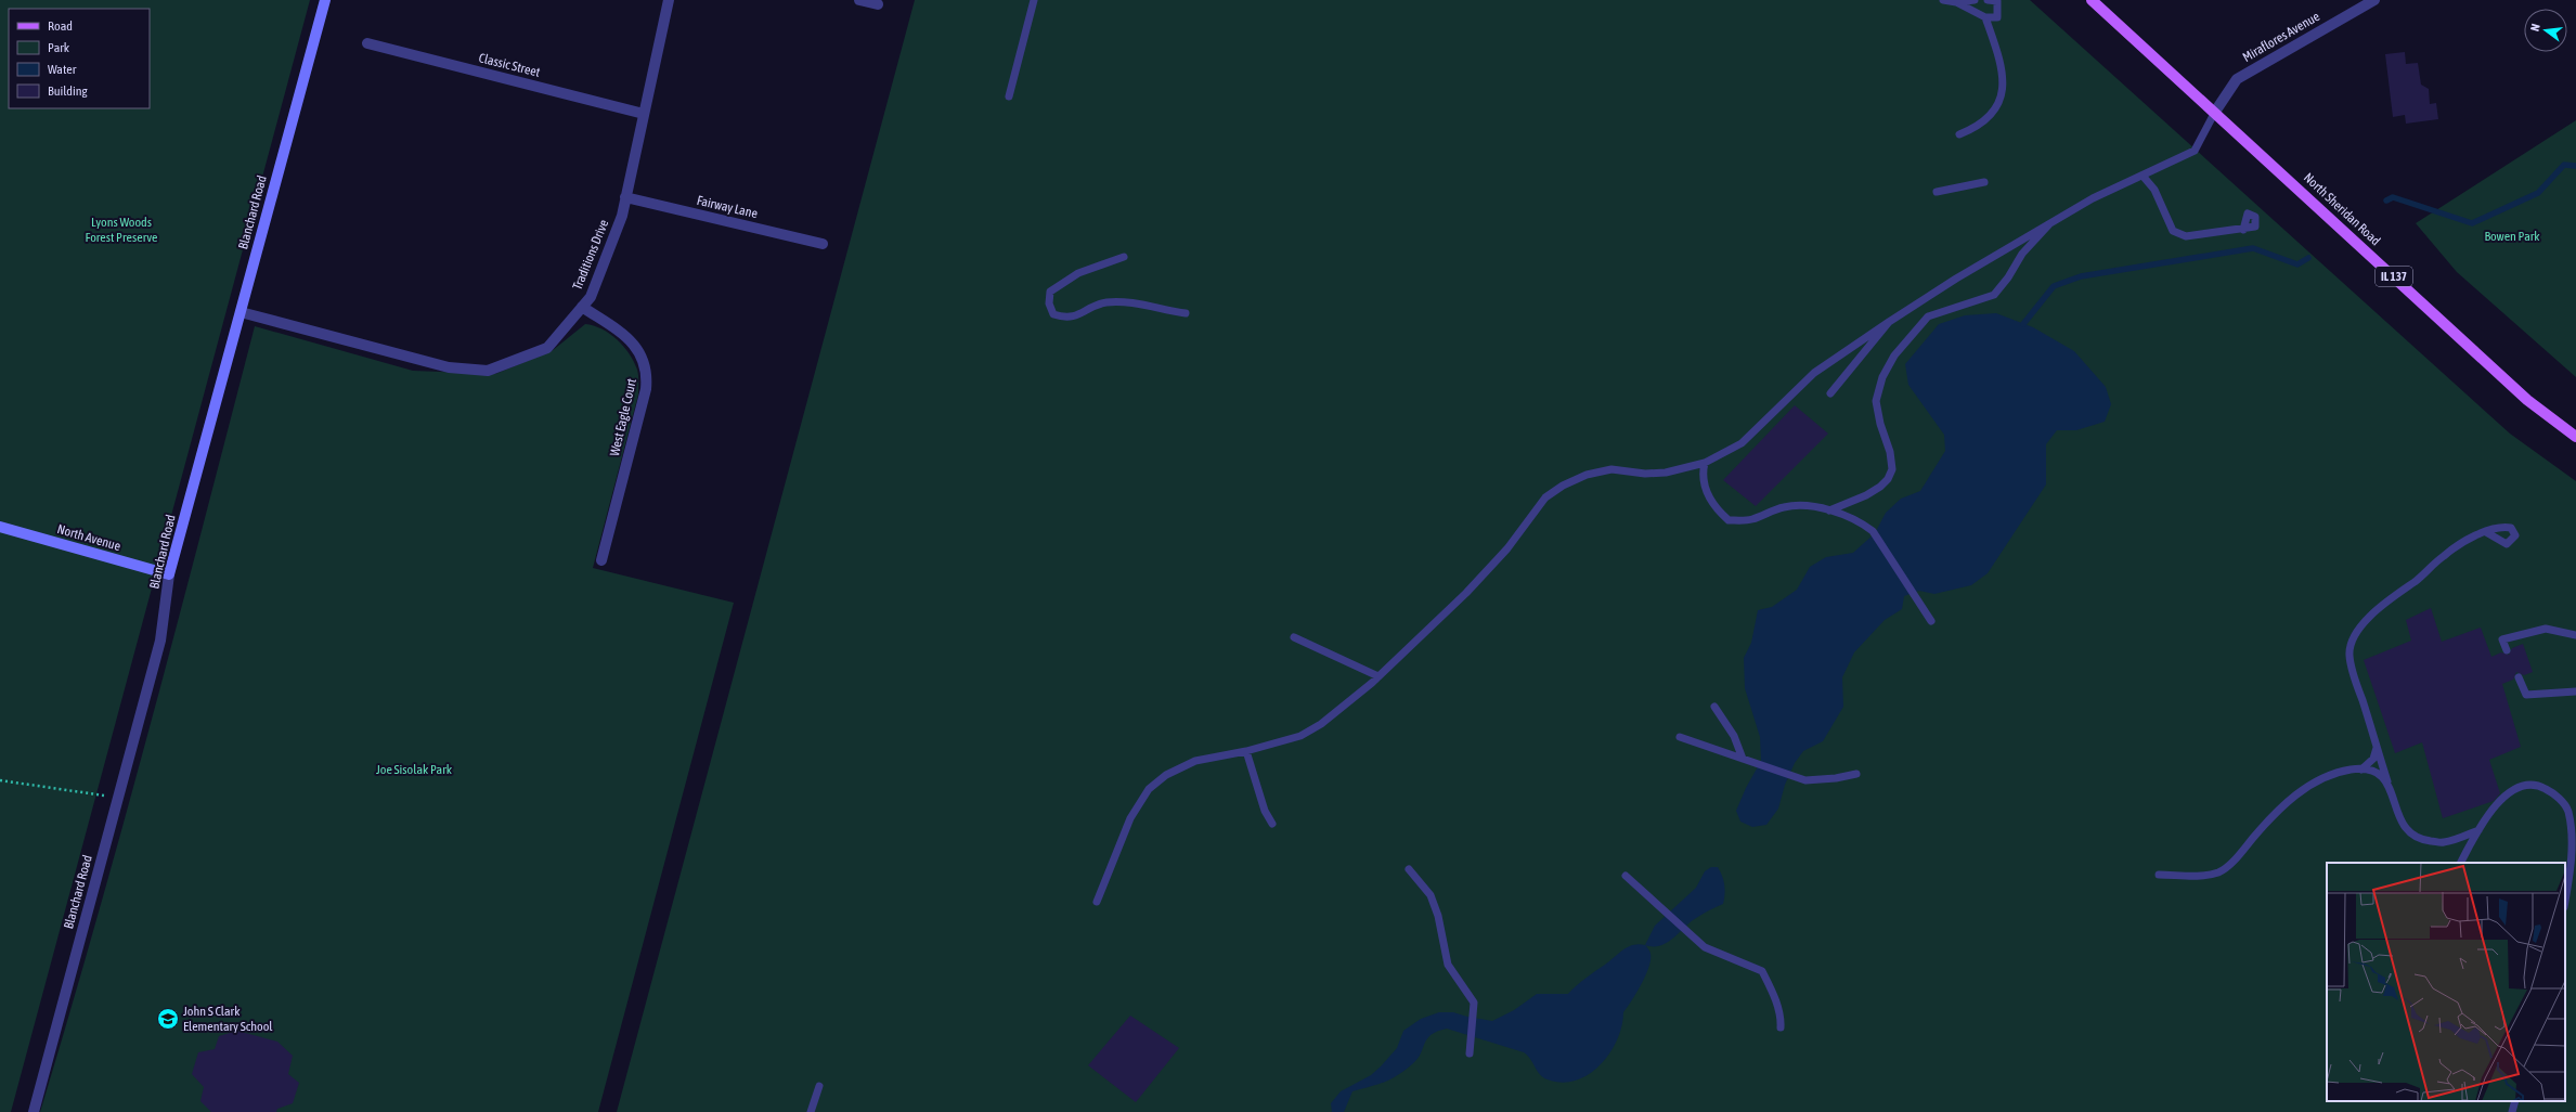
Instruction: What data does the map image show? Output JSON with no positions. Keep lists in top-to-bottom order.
{
  "streets": {
    "main road": ["North Sheridan Road", "IL 137"],
    "street": [
      "Miraflores Avenue",
      "Classic Street",
      "Fairway Lane",
      "Blanchard Road",
      "Traditions Drive",
      "West Eagle Court",
      "North Avenue"
    ]
  },
  "crossings": [
    ["Miraflores Avenue", "North Sheridan Road"],
    ["Classic Street", "Traditions Drive"],
    ["Fairway Lane", "Traditions Drive"],
    ["Blanchard Road", "Traditions Drive"],
    ["Blanchard Road", "North Avenue"],
    ["Traditions Drive", "West Eagle Court"]
  ],
  "parks": ["Lyons Woods Forest Preserve", "Bowen Park", "Joe Sisolak Park"],
  "places": {
    "school or university": ["John S Clark Elementary School"]
  },
  "legend": [
    "Road",
    "Park",
    "Water",
    "Building"
  ],
  "north": "left"
}
